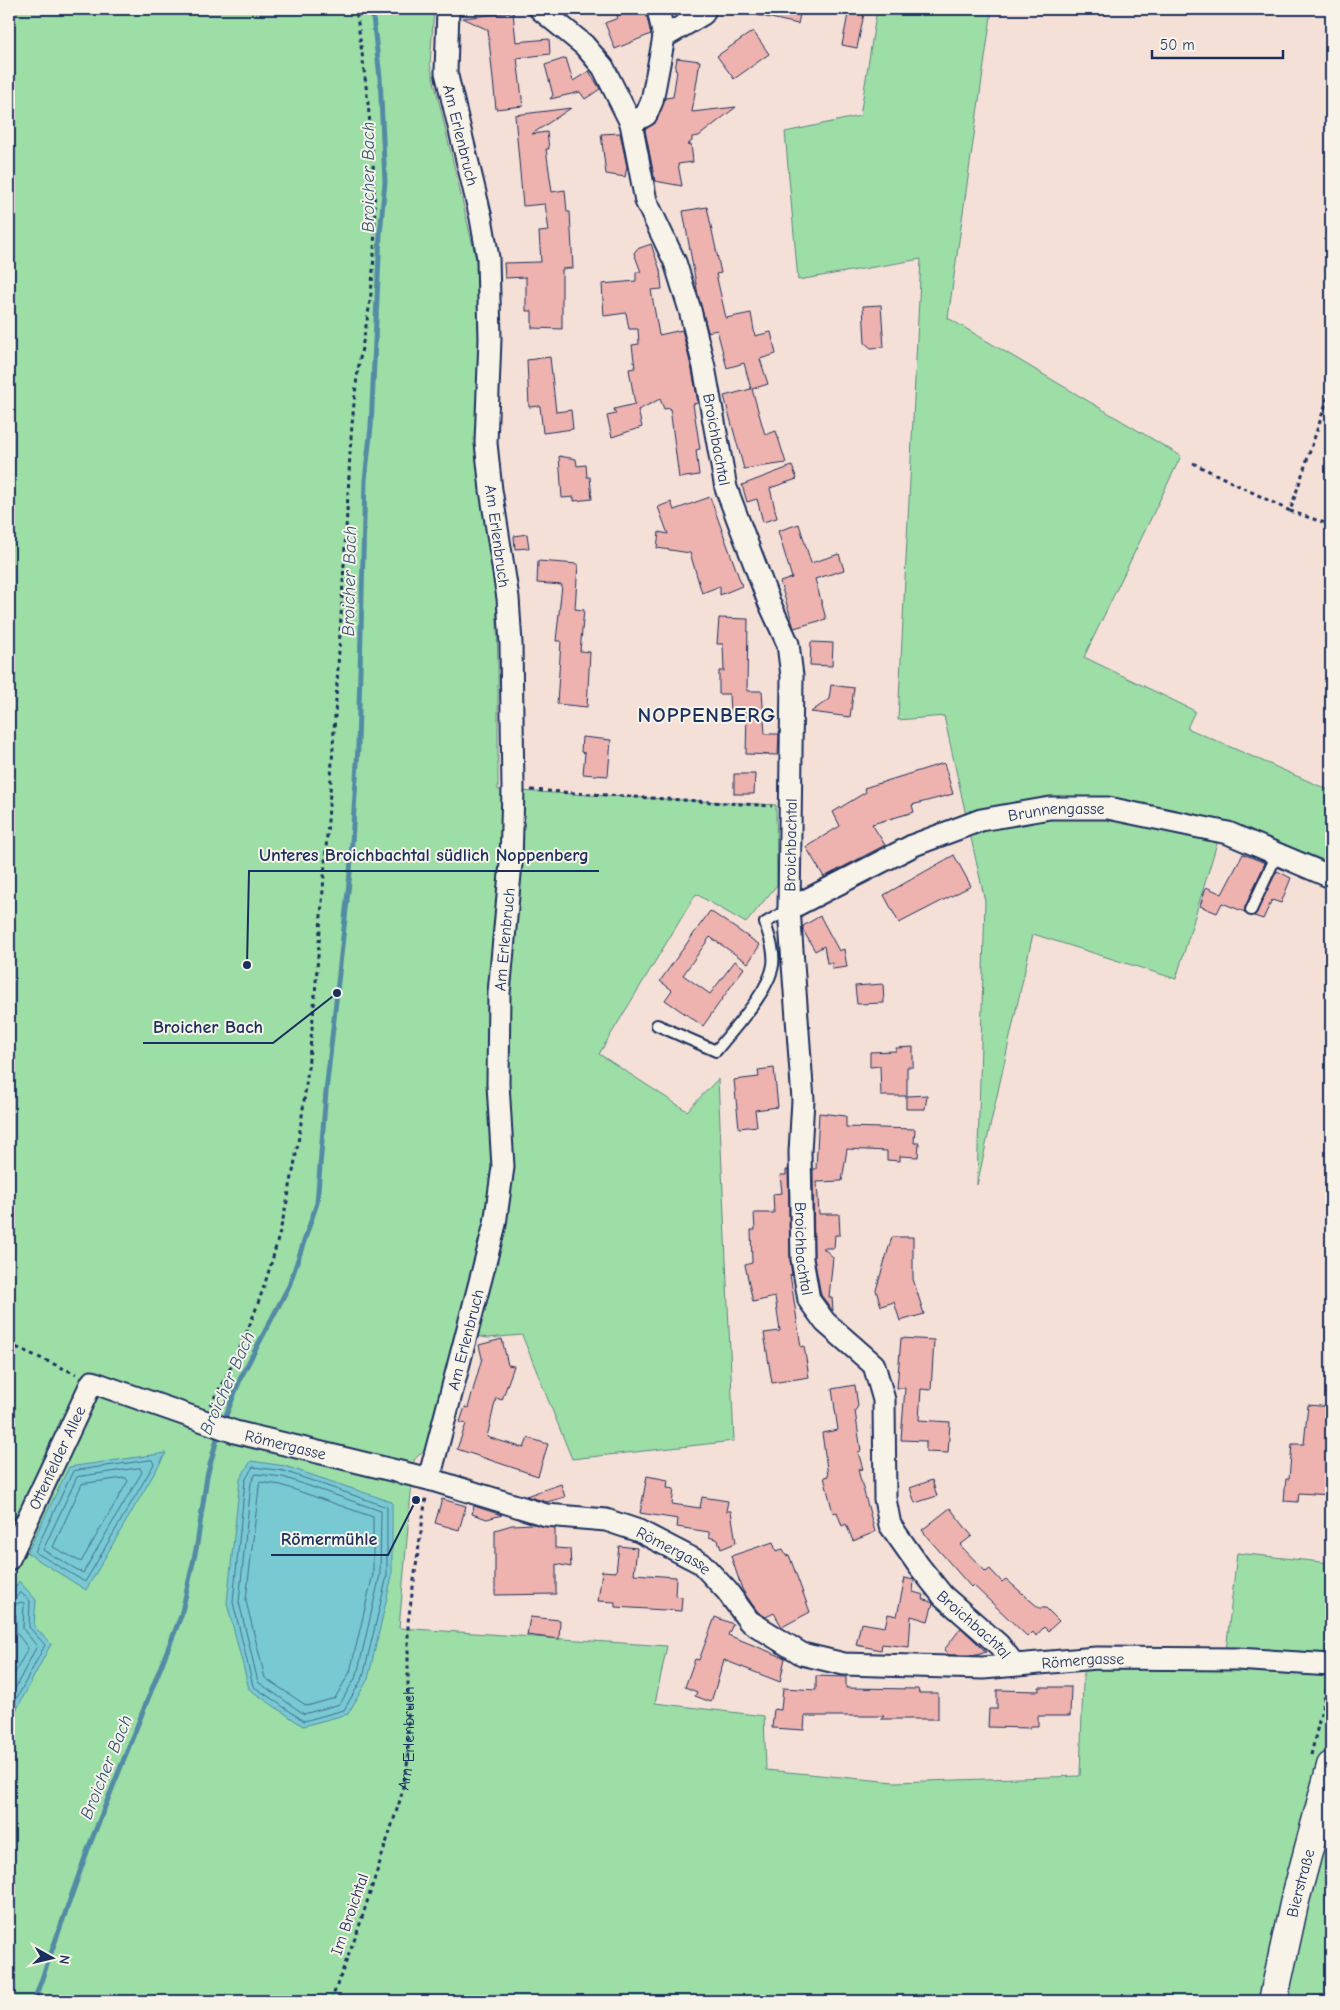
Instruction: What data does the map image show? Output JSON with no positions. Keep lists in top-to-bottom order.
{
  "streets": {
    "main road": ["Bierstraße"],
    "street": [
      "Am Erlenbruch",
      "Broichbachtal",
      "Brunnengasse",
      "Römergasse",
      "Ottenfelder Allee"
    ],
    "path": ["Im Broichtal"]
  },
  "crossings": [
    ["Am Erlenbruch", "Römergasse"],
    ["Am Erlenbruch", "Im Broichtal"],
    ["Broichbachtal", "Brunnengasse"],
    ["Broichbachtal", "Römergasse"],
    ["Römergasse", "Ottenfelder Allee"]
  ],
  "districts": ["NOPPENBERG"],
  "water": ["Broicher Bach"],
  "places": ["Unteres Broichbachtal südlich Noppenberg", "Broicher Bach", "Römermühle"],
  "scale_bar": "50 m",
  "north": "right"
}
